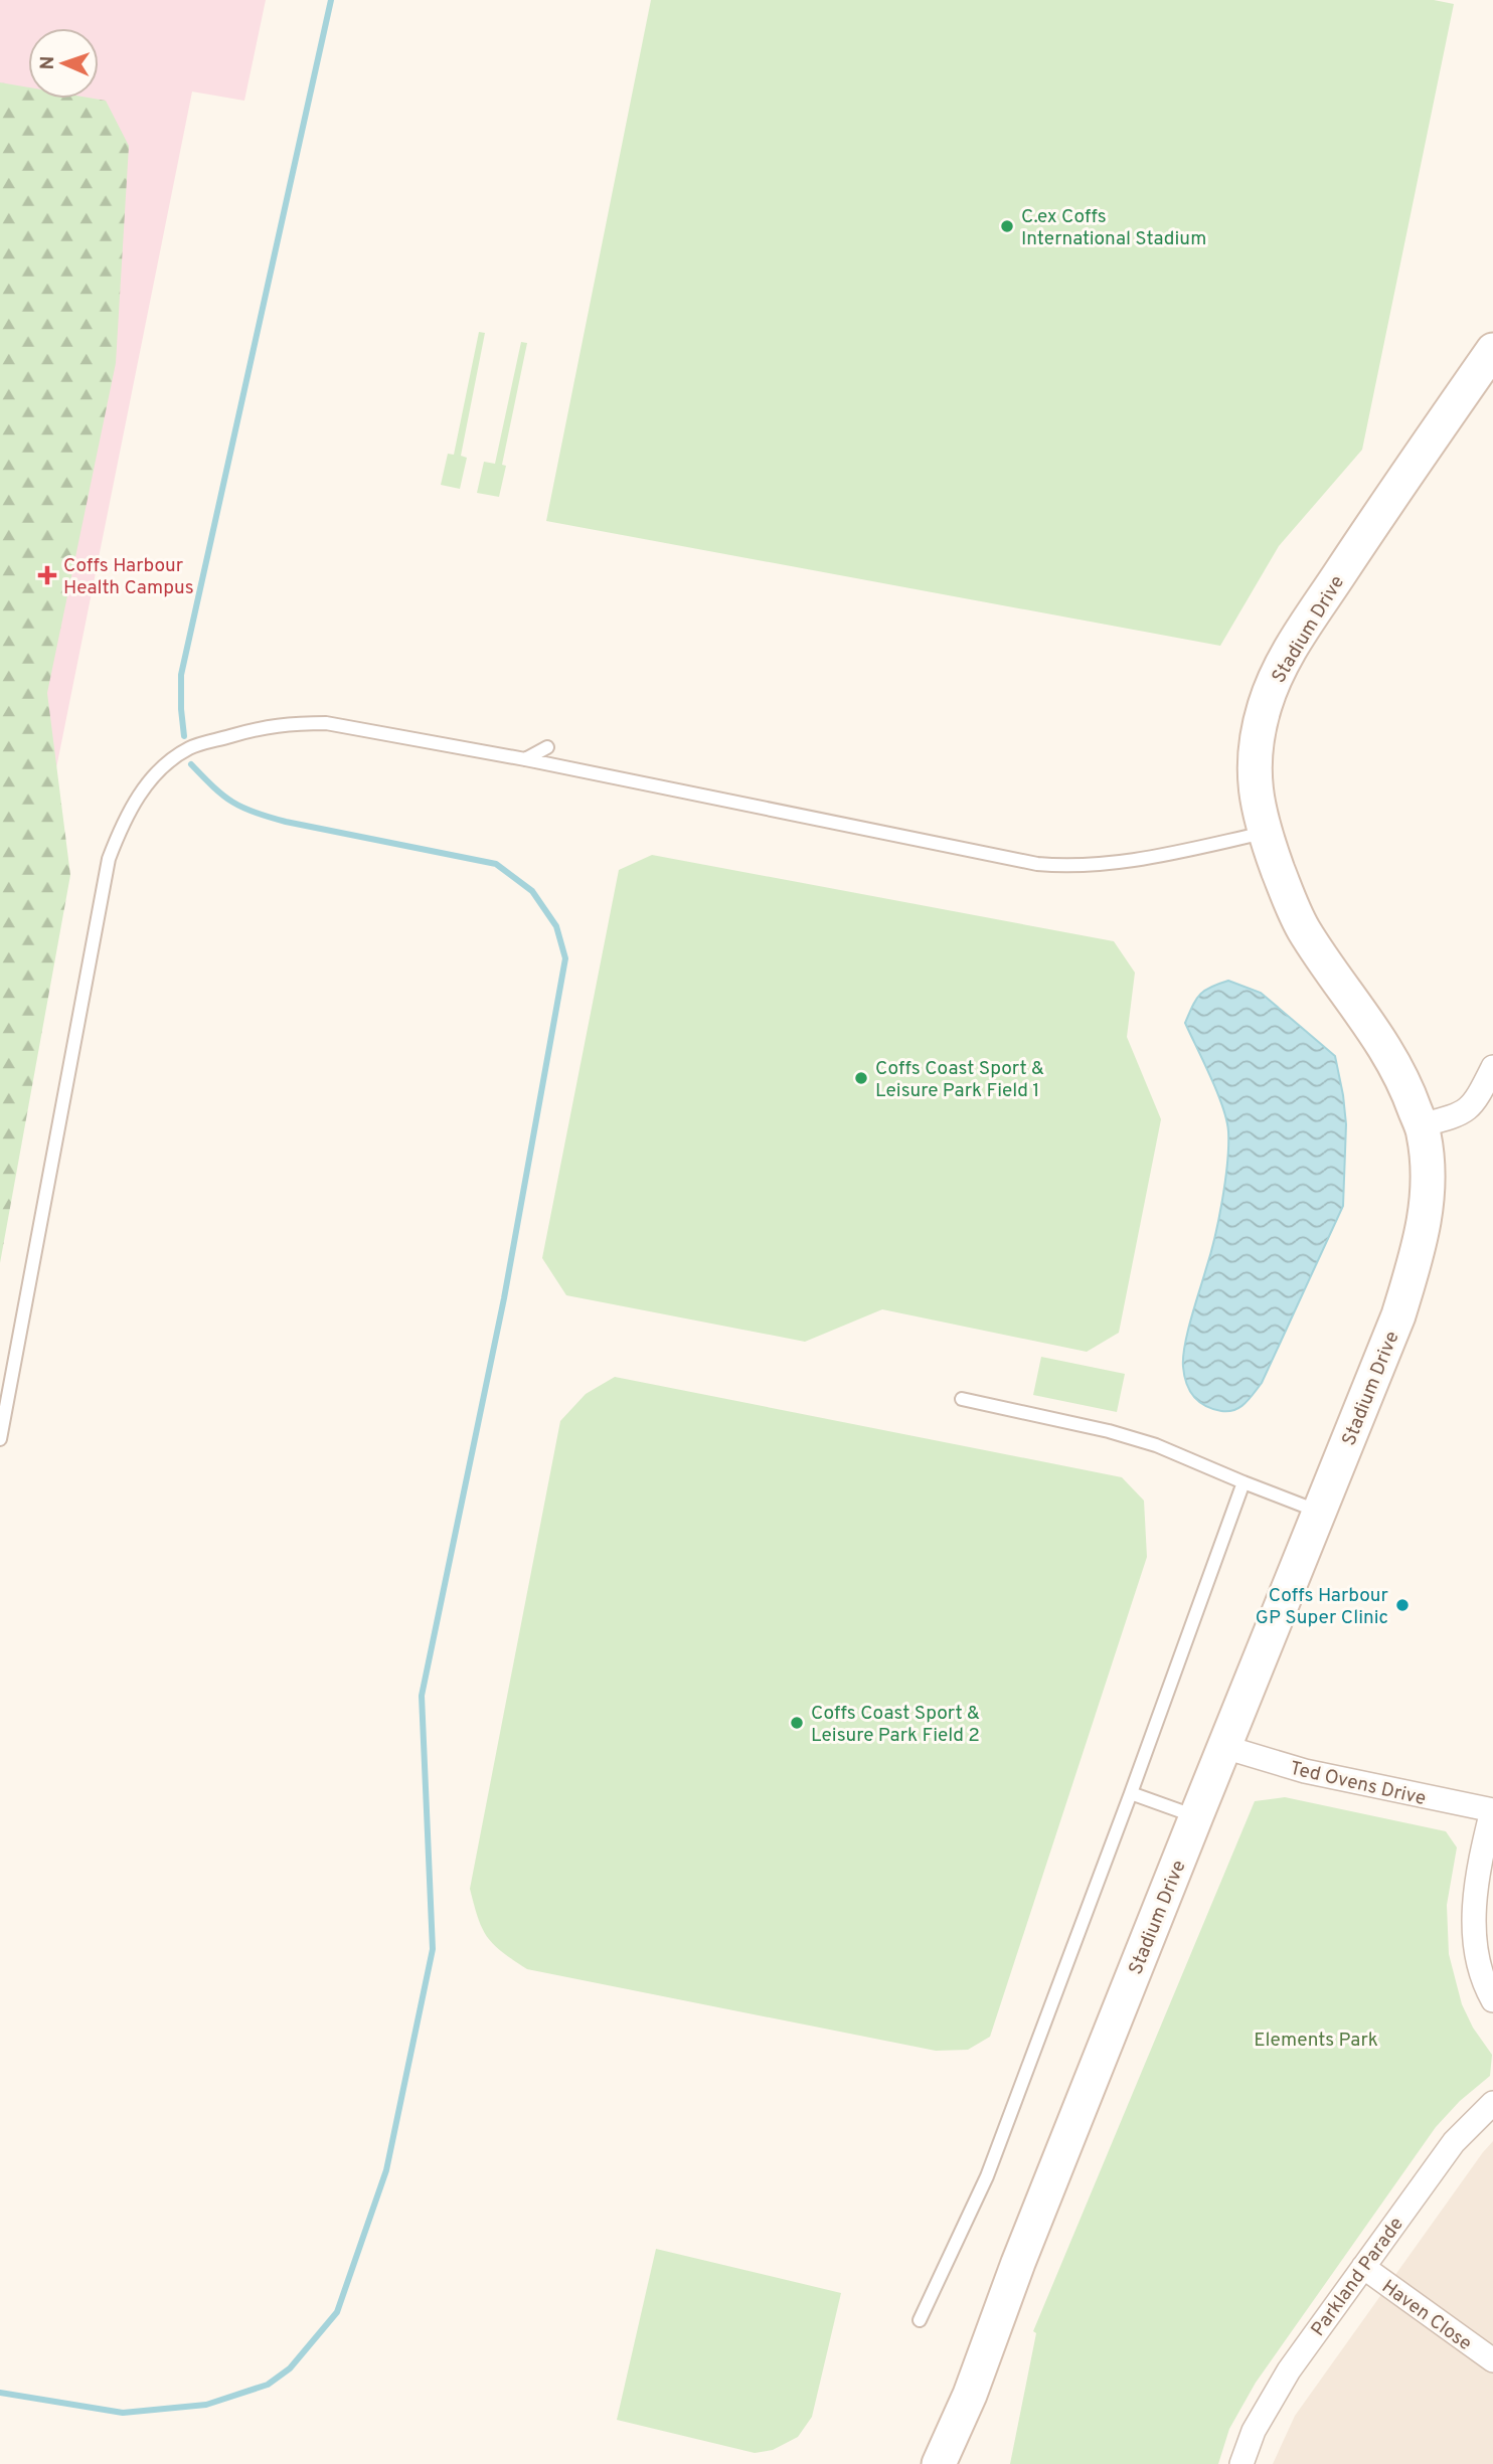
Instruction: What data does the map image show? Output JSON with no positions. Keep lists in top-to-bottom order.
{
  "streets": {
    "main road": ["Stadium Drive"],
    "street": ["Ted Ovens Drive", "Parkland Parade", "Haven Close"]
  },
  "crossings": [
    ["Stadium Drive", "Ted Ovens Drive"],
    ["Parkland Parade", "Haven Close"]
  ],
  "parks": ["Elements Park"],
  "places": {
    "other": [
      "C.ex Coffs International Stadium",
      "Coffs Coast Sport & Leisure Park Field 1",
      "Coffs Harbour GP Super Clinic",
      "Coffs Coast Sport & Leisure Park Field 2"
    ],
    "health": ["Coffs Harbour Health Campus"]
  },
  "north": "left"
}
